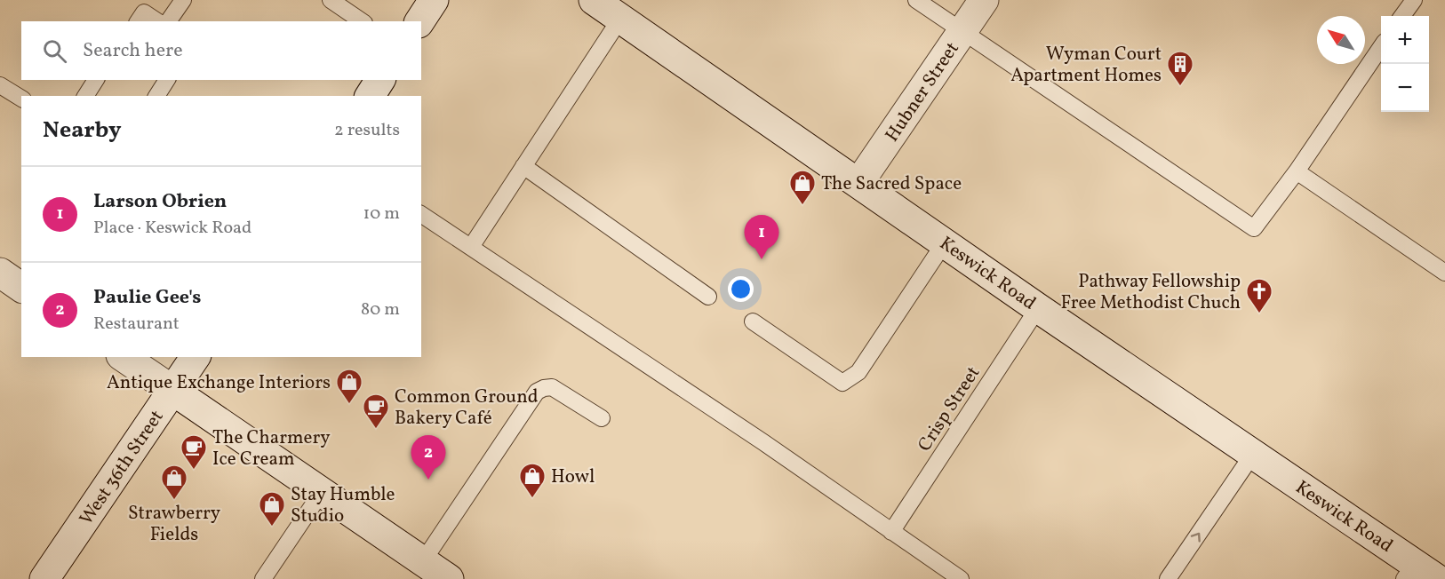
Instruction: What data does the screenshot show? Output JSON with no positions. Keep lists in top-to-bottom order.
{
  "streets": {
    "street": ["Hubner Street", "Keswick Road", "West 36th Street"],
    "lane": ["Crisp Street"]
  },
  "crossings": [
    ["Hubner Street", "Keswick Road"],
    ["Keswick Road", "Crisp Street"]
  ],
  "places": {
    "building": ["Wyman Court Apartment Homes"],
    "shop": [
      "The Sacred Space",
      "Antique Exchange Interiors",
      "Howl",
      "Strawberry Fields",
      "Stay Humble Studio"
    ],
    "church": ["Pathway Fellowship Free Methodist Chuch"],
    "cafe": ["Common Ground Bakery Café", "The Charmery Ice Cream"]
  },
  "north": "top left",
  "page": {
    "map_buttons": ["+", "−"],
    "search": "Search here",
    "heading": ["Nearby", "2 results"],
    "list": [
      {
        "mark": "1",
        "name": "Larson Obrien",
        "note": "Place · Keswick Road",
        "value": "10 m"
      },
      {
        "mark": "2",
        "name": "Paulie Gee's",
        "note": "Restaurant",
        "value": "80 m"
      }
    ],
    "pins": ["1", "2"]
  }
}
